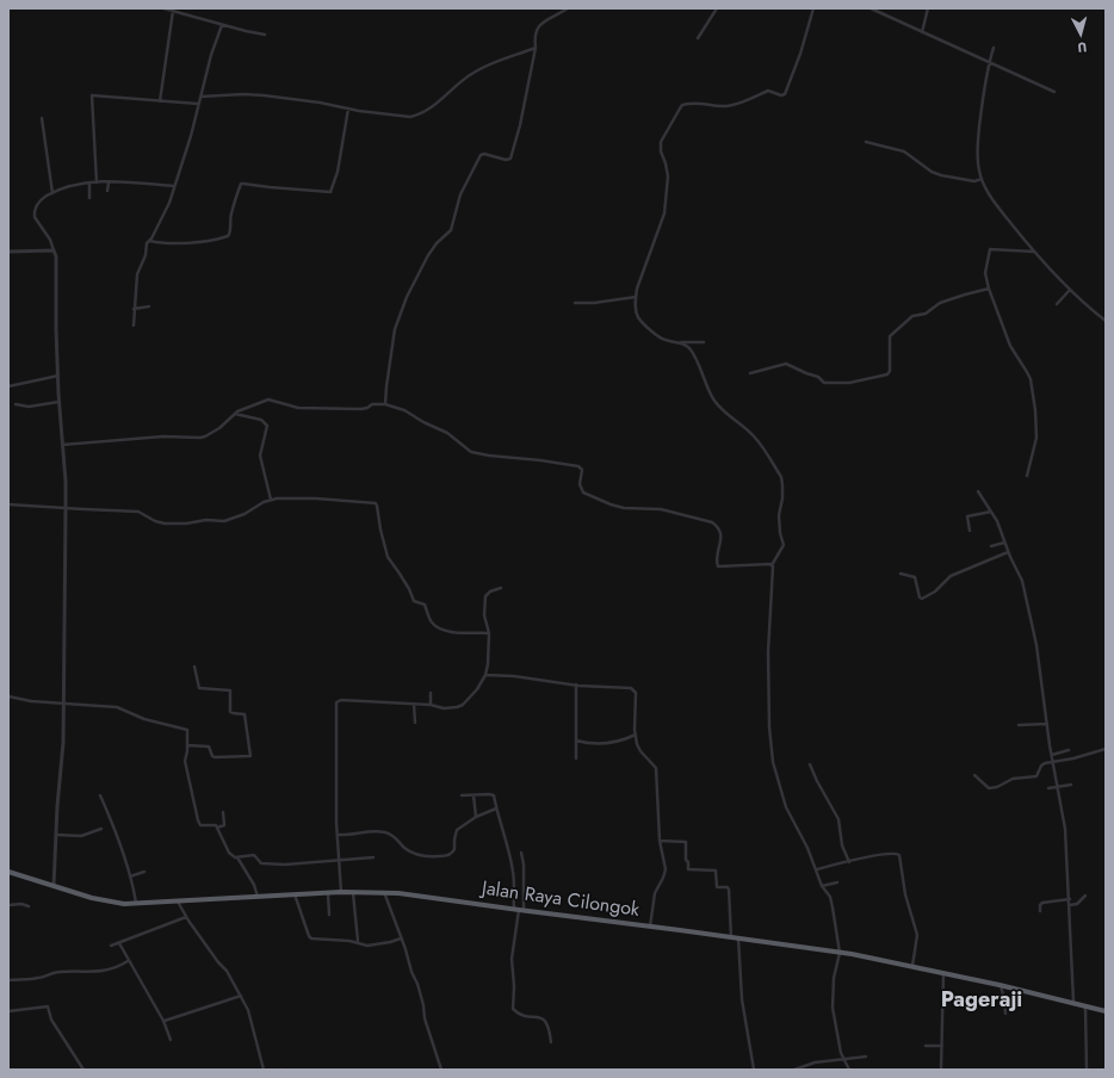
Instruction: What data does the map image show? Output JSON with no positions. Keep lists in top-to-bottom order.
{
  "streets": {
    "highway": ["Jalan Raya Cilongok"]
  },
  "districts": ["Pageraji"],
  "north": "bottom"
}
